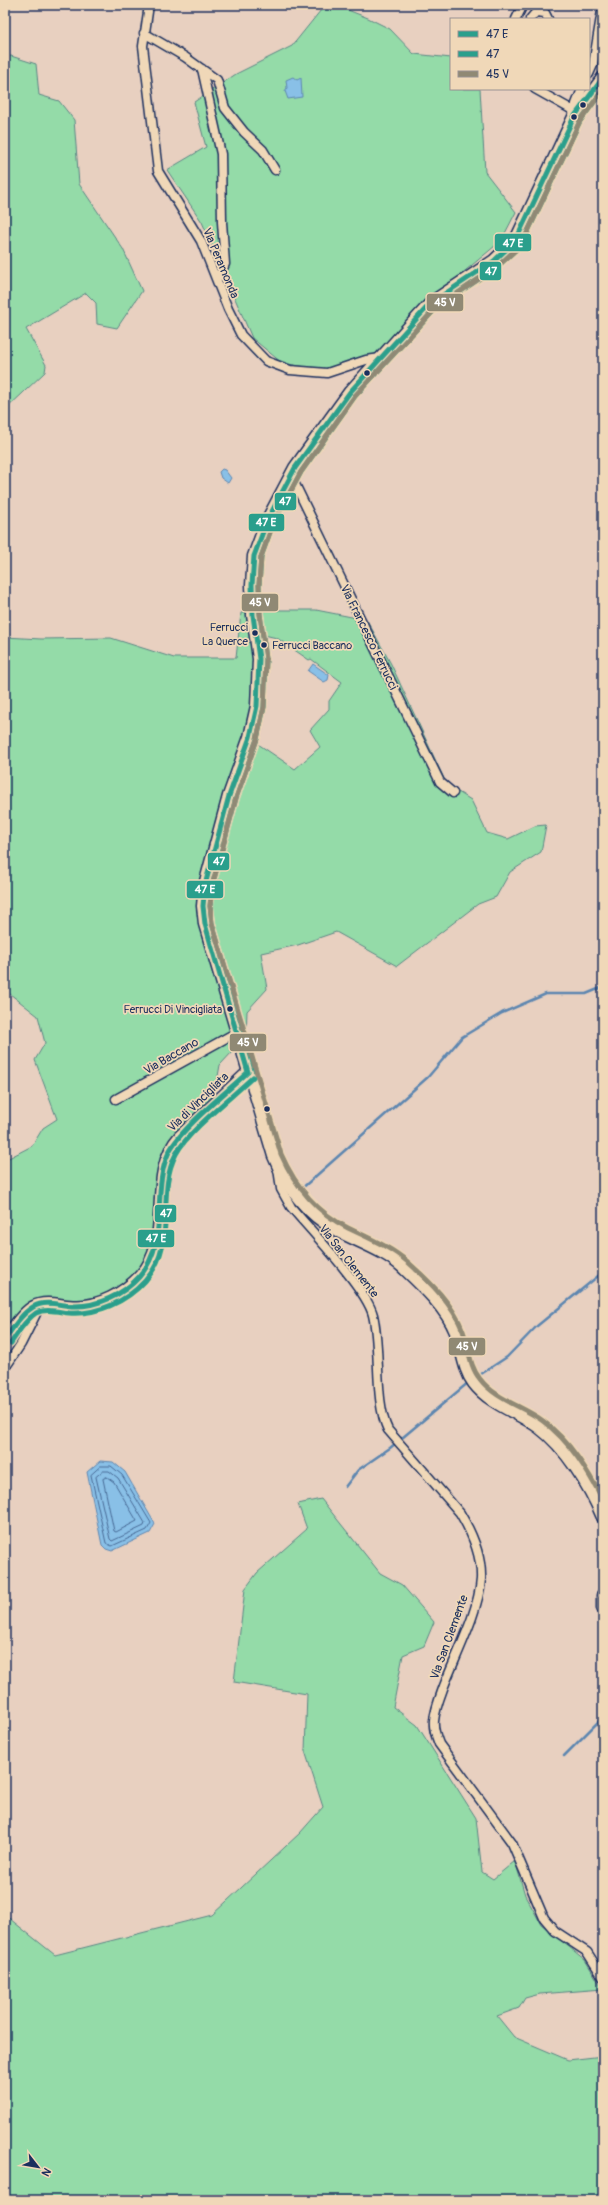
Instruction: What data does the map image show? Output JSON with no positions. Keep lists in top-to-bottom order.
{
  "streets": {
    "street": [
      "Via Peramonda",
      "Via Francesco Ferrucci",
      "Via Baccano",
      "Via di Vincigliata",
      "Via San Clemente"
    ]
  },
  "places": ["Ferrucci La Querce", "Ferrucci Baccano", "Ferrucci Di Vincigliata"],
  "lines": ["transit line 47"],
  "legend": ["47 E", "47", "45 V"],
  "north": "bottom right"
}
